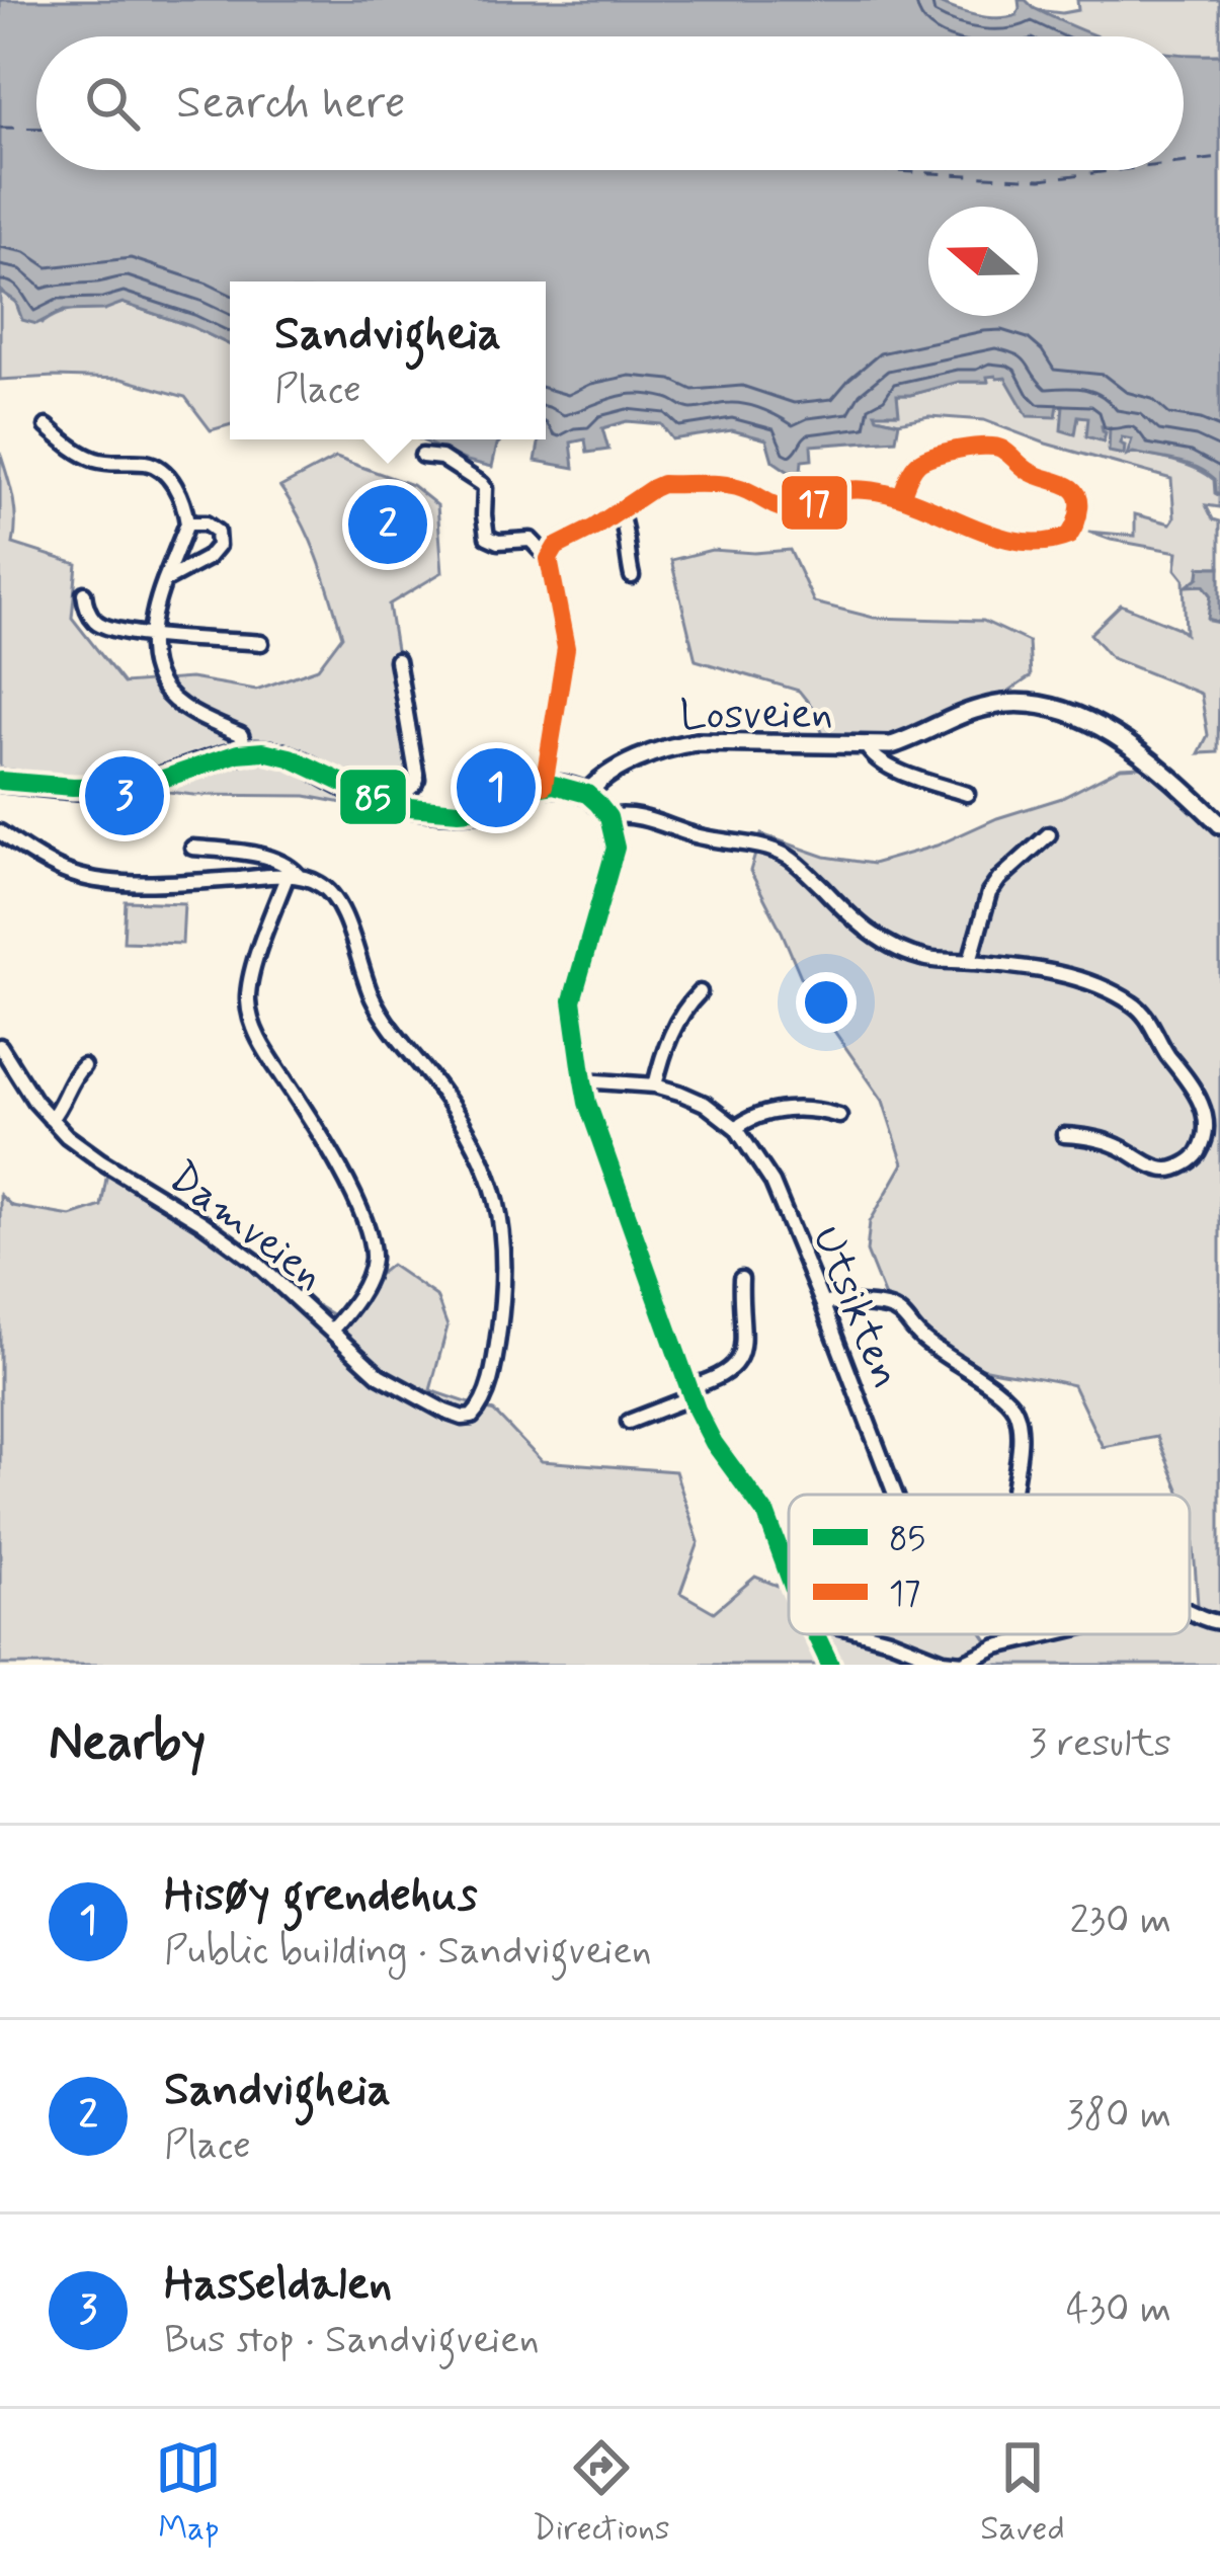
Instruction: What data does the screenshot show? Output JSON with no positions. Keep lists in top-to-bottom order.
{
  "streets": {
    "street": ["Losveien", "Damveien", "Utsikten"]
  },
  "lines": ["transit line 17", "transit line 85"],
  "legend": ["85", "17"],
  "north": "left",
  "page": {
    "search": "Search here",
    "popup": ["Sandvigheia", "Place"],
    "pins": ["2", "1", "3"],
    "heading": ["Nearby", "3 results"],
    "list": [
      {
        "mark": "1",
        "name": "Hisøy grendehus",
        "note": "Public building · Sandvigveien",
        "value": "230 m"
      },
      {
        "mark": "2",
        "name": "Sandvigheia",
        "note": "Place",
        "value": "380 m"
      },
      {
        "mark": "3",
        "name": "Hasseldalen",
        "note": "Bus stop · Sandvigveien",
        "value": "430 m"
      }
    ],
    "nav": ["Map", "Directions", "Saved"]
  }
}
